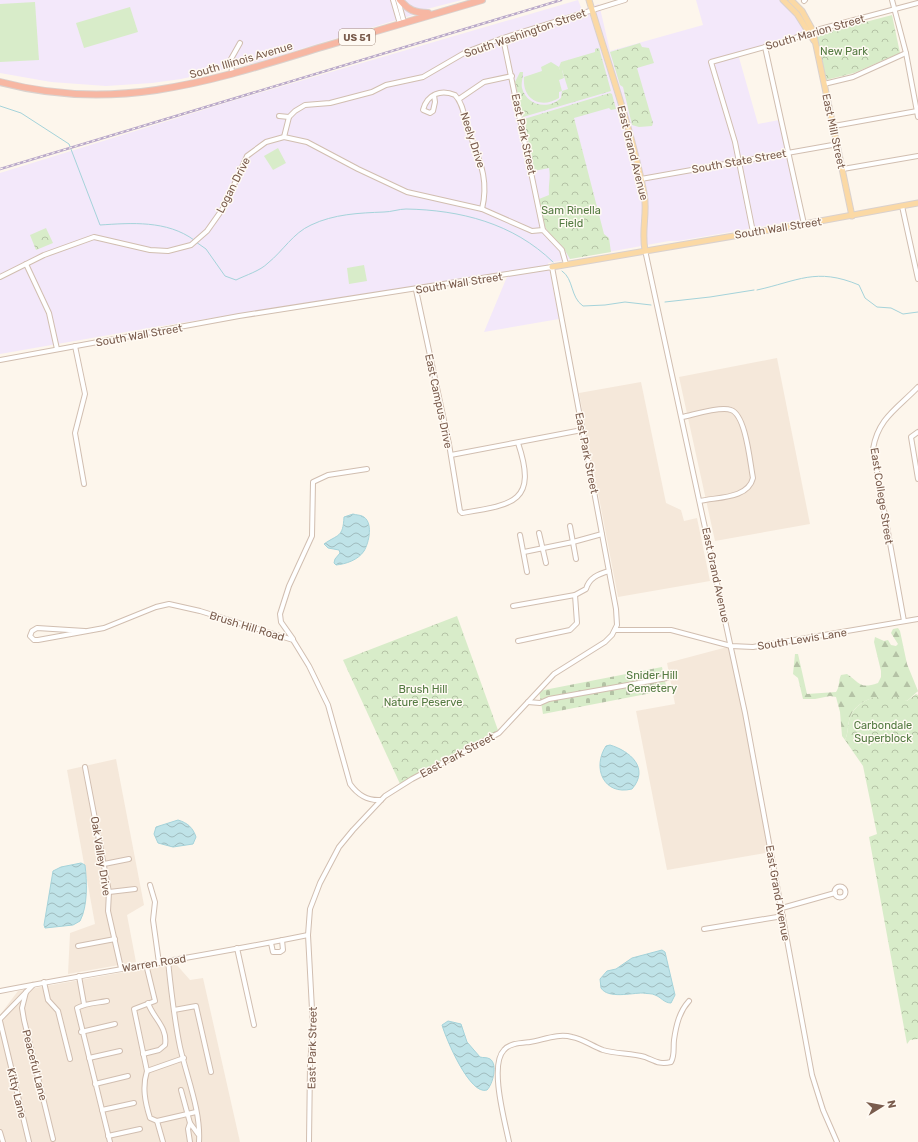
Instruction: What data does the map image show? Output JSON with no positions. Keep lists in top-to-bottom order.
{
  "streets": {
    "highway": ["US 51", "South Illinois Avenue"],
    "main road": ["East Mill Street", "East Grand Avenue", "South Wall Street"],
    "street": [
      "South Marion Street",
      "South Washington Street",
      "East Park Street",
      "Neely Drive",
      "South State Street",
      "Logan Drive",
      "East Campus Drive",
      "East College Street",
      "Brush Hill Road",
      "South Lewis Lane",
      "Oak Valley Drive",
      "Warren Road",
      "Peaceful Lane",
      "Kitty Lane"
    ]
  },
  "crossings": [
    ["South Marion Street", "East Mill Street"],
    ["South Marion Street", "South State Street"],
    ["South Washington Street", "East Park Street"],
    ["South Washington Street", "East Grand Avenue"],
    ["East Mill Street", "South State Street"],
    ["East Mill Street", "South Wall Street"],
    ["East Park Street", "Logan Drive"],
    ["East Park Street", "South Wall Street"],
    ["East Park Street", "Brush Hill Road"],
    ["East Park Street", "South Lewis Lane"],
    ["East Park Street", "Warren Road"],
    ["Neely Drive", "Logan Drive"],
    ["East Grand Avenue", "South State Street"],
    ["East Grand Avenue", "South Wall Street"],
    ["East Grand Avenue", "South Lewis Lane"],
    ["South Wall Street", "East Campus Drive"],
    ["East College Street", "South Lewis Lane"],
    ["Oak Valley Drive", "Warren Road"],
    ["Warren Road", "Kitty Lane"],
    ["Peaceful Lane", "Kitty Lane"]
  ],
  "parks": [
    "New Park",
    "Sam Rinella Field",
    "Snider Hill Cemetery",
    "Brush Hill Nature Peserve",
    "Carbondale Superblock"
  ],
  "north": "right"
}
